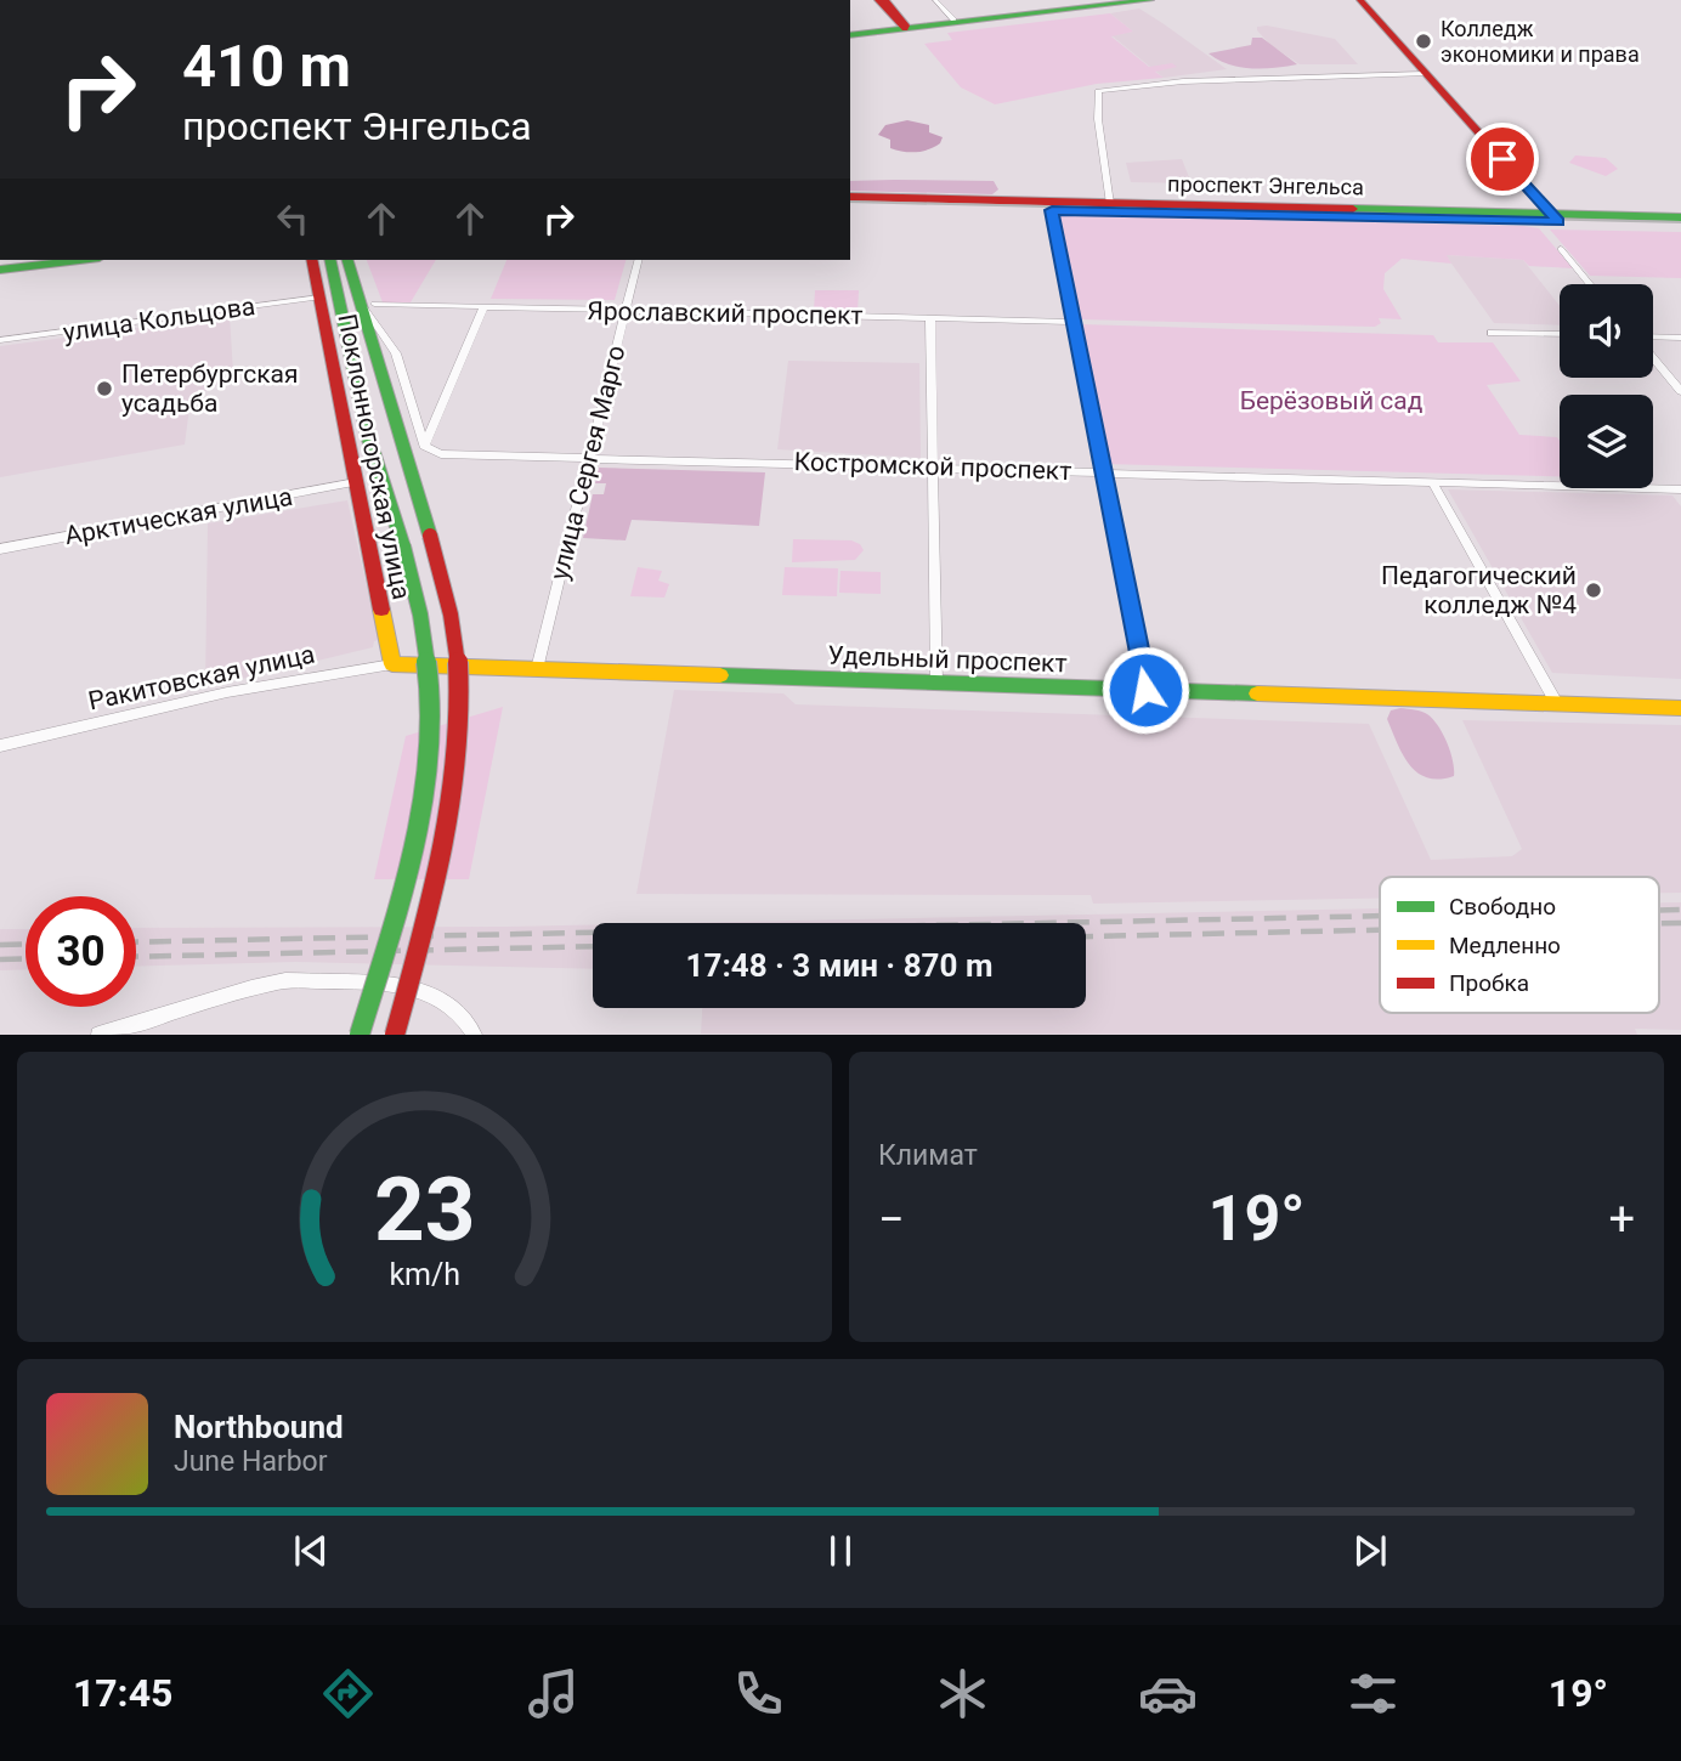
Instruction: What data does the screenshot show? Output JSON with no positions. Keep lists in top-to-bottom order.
{
  "streets": {
    "main road": [
      "проспект Энгельса",
      "Поклонногорская улица",
      "Удельный проспект",
      "Ракитовская улица"
    ],
    "street": [
      "Ярославский проспект",
      "улица Кольцова",
      "улица Сергея Марго",
      "Костромской проспект",
      "Арктическая улица"
    ]
  },
  "crossings": [
    ["Ярославский проспект", "Поклонногорская улица"],
    ["Ярославский проспект", "улица Сергея Марго"],
    ["улица Кольцова", "Поклонногорская улица"],
    ["Поклонногорская улица", "Арктическая улица"],
    ["Поклонногорская улица", "Ракитовская улица"],
    ["улица Сергея Марго", "Костромской проспект"],
    ["улица Сергея Марго", "Удельный проспект"],
    ["Удельный проспект", "Ракитовская улица"]
  ],
  "parks": ["Берёзовый сад"],
  "places": ["Колледж экономики и права", "Петербургская усадьба", "Педагогический колледж №4"],
  "legend": ["Свободно", "Медленно", "Пробка"],
  "page": {
    "turn": ["410 m", "проспект Энгельса"],
    "limit": "30",
    "trip": "17:48 · 3 мин · 870 m",
    "tile": "Климат",
    "heat": ["−", "19°", "+"],
    "song": ["Northbound", "June Harbor"],
    "tabs": ["17:45", "19°"],
    "gauge": ["23", "km/h"]
  }
}
